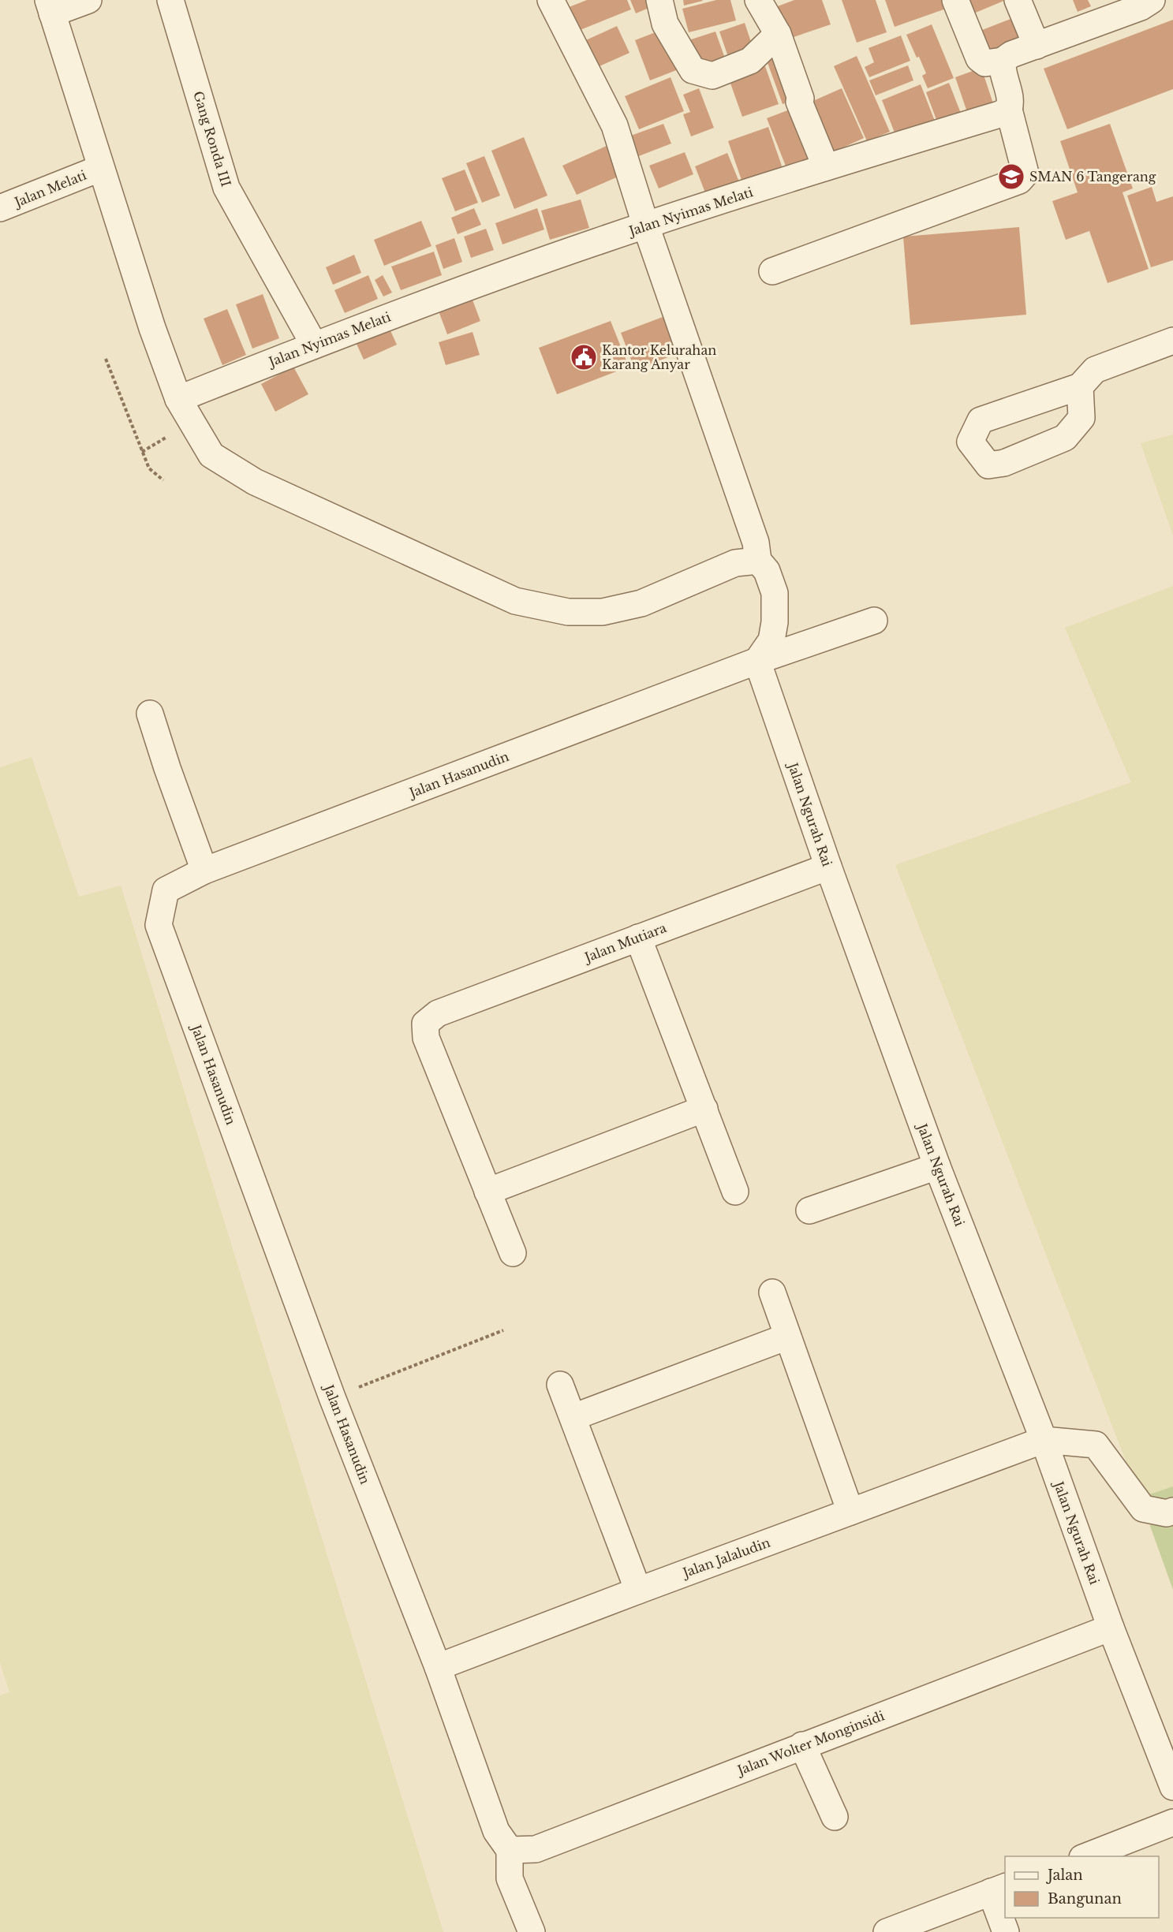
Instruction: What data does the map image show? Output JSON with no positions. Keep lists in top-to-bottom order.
{
  "streets": {
    "street": [
      "Gang Ronda III",
      "Jalan Melati",
      "Jalan Nyimas Melati",
      "Jalan Hasanudin",
      "Jalan Ngurah Rai",
      "Jalan Mutiara",
      "Jalan Jalaludin",
      "Jalan Wolter Monginsidi"
    ]
  },
  "crossings": [
    ["Gang Ronda III", "Jalan Nyimas Melati"],
    ["Jalan Hasanudin", "Jalan Ngurah Rai"],
    ["Jalan Hasanudin", "Jalan Jalaludin"],
    ["Jalan Hasanudin", "Jalan Wolter Monginsidi"],
    ["Jalan Ngurah Rai", "Jalan Mutiara"],
    ["Jalan Ngurah Rai", "Jalan Jalaludin"],
    ["Jalan Ngurah Rai", "Jalan Wolter Monginsidi"]
  ],
  "places": {
    "school or university": ["SMAN 6 Tangerang"],
    "public building": ["Kantor Kelurahan Karang Anyar"]
  },
  "legend": ["Jalan", "Bangunan"]
}
